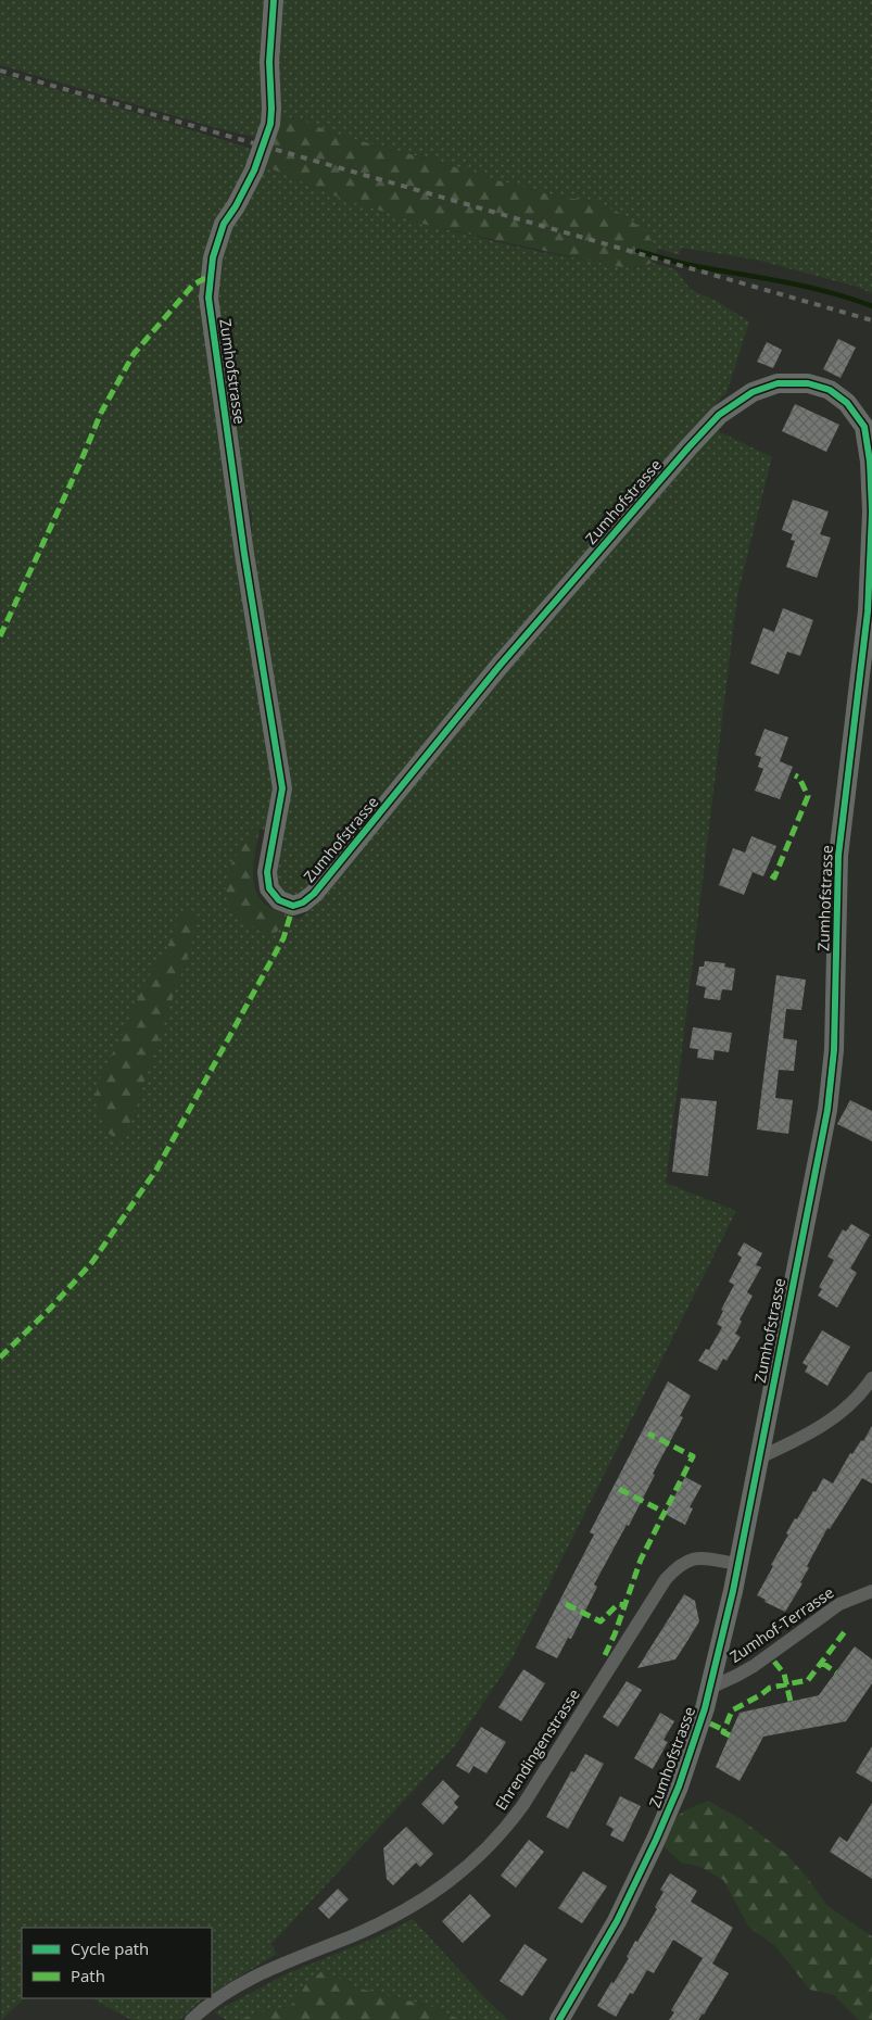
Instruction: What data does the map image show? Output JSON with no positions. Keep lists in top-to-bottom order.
{
  "streets": {
    "street": ["Zumhofstrasse", "Zumhof-Terrasse", "Ehrendingenstrasse"]
  },
  "crossings": [
    ["Zumhofstrasse", "Zumhof-Terrasse"],
    ["Zumhofstrasse", "Ehrendingenstrasse"]
  ],
  "legend": ["Cycle path", "Path"]
}
